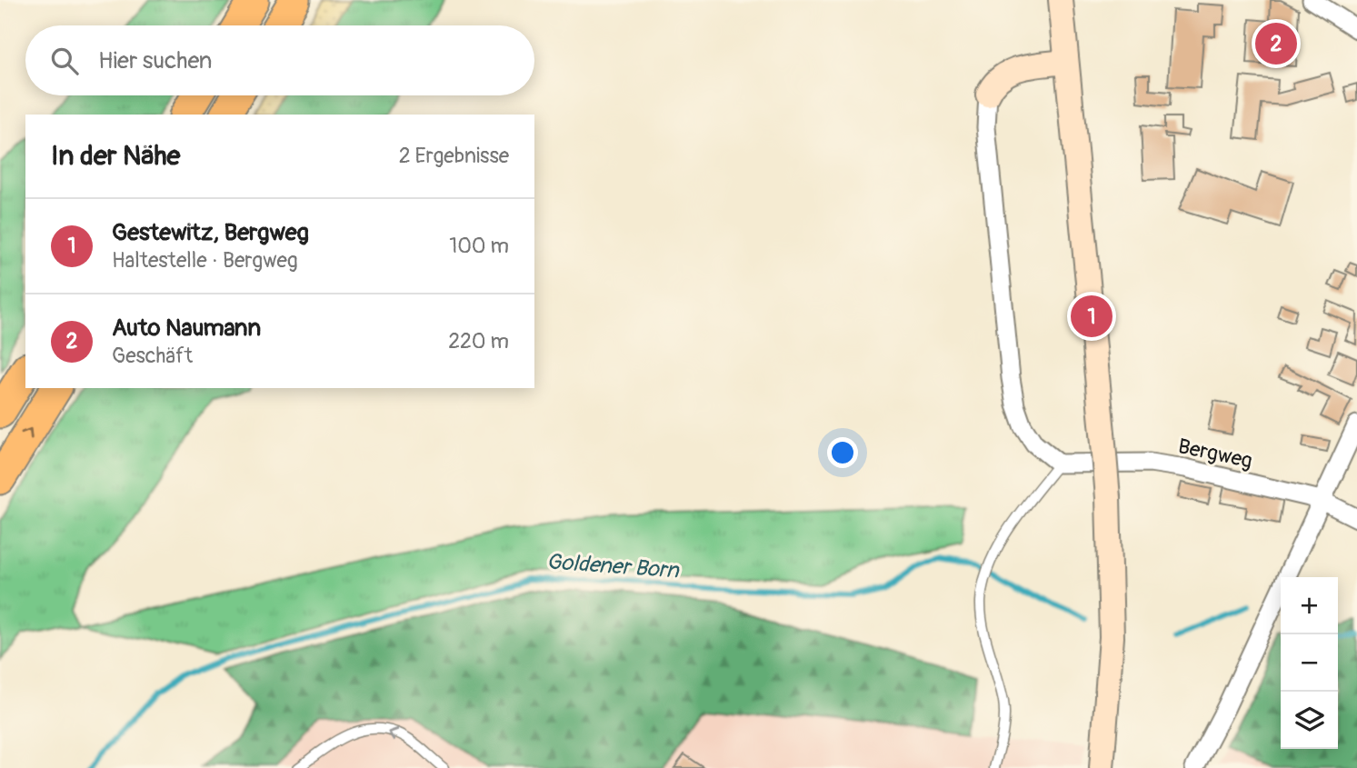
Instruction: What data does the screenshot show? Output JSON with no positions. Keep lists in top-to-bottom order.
{
  "streets": {
    "street": ["Bergweg"]
  },
  "water": ["Goldener Born"],
  "page": {
    "pins": ["2", "1"],
    "search": "Hier suchen",
    "heading": ["In der Nähe", "2 Ergebnisse"],
    "list": [
      {
        "mark": "1",
        "name": "Gestewitz, Bergweg",
        "note": "Haltestelle · Bergweg",
        "value": "100 m"
      },
      {
        "mark": "2",
        "name": "Auto Naumann",
        "note": "Geschäft",
        "value": "220 m"
      }
    ],
    "map_buttons": ["+", "−"]
  }
}
